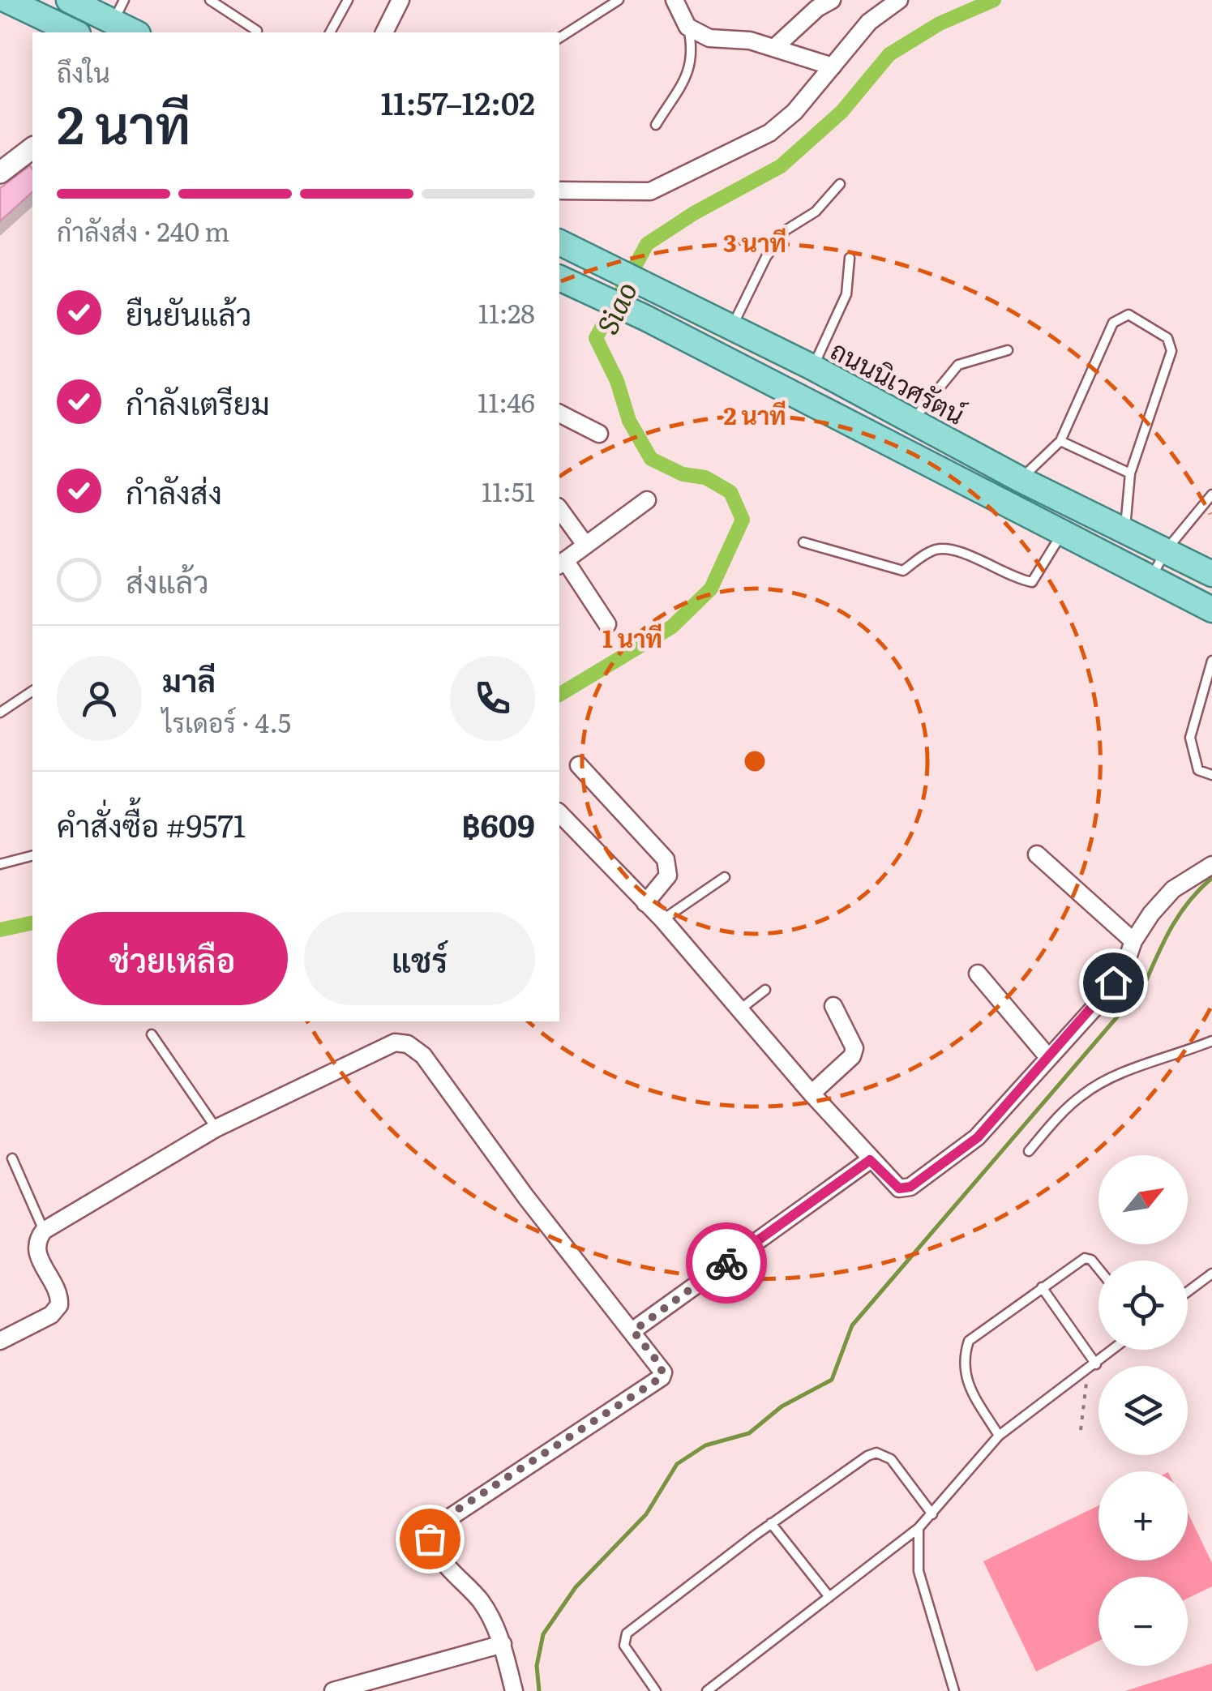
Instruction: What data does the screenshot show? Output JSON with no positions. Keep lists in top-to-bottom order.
{
  "streets": {
    "main road": ["ถนนนิเวศรัตน์"]
  },
  "water": ["Siao"],
  "north": "top right",
  "page": {
    "heading": ["2 นาที", "ถึงใน", "11:57–12:02"],
    "panel": [
      "มาลี",
      "ไรเดอร์ · 4.5",
      "คำสั่งซื้อ #9571",
      "฿609"
    ],
    "bar": "กำลังส่ง · 240 m",
    "list": [
      ["ยืนยันแล้ว", "11:28"],
      ["กำลังเตรียม", "11:46"],
      ["กำลังส่ง", "11:51"],
      "ส่งแล้ว"
    ],
    "buttons": ["ช่วยเหลือ", "แชร์"],
    "map_buttons": ["+", "−"]
  },
  "rings": ["3 นาที", "2 นาที", "1 นาที"]
}
